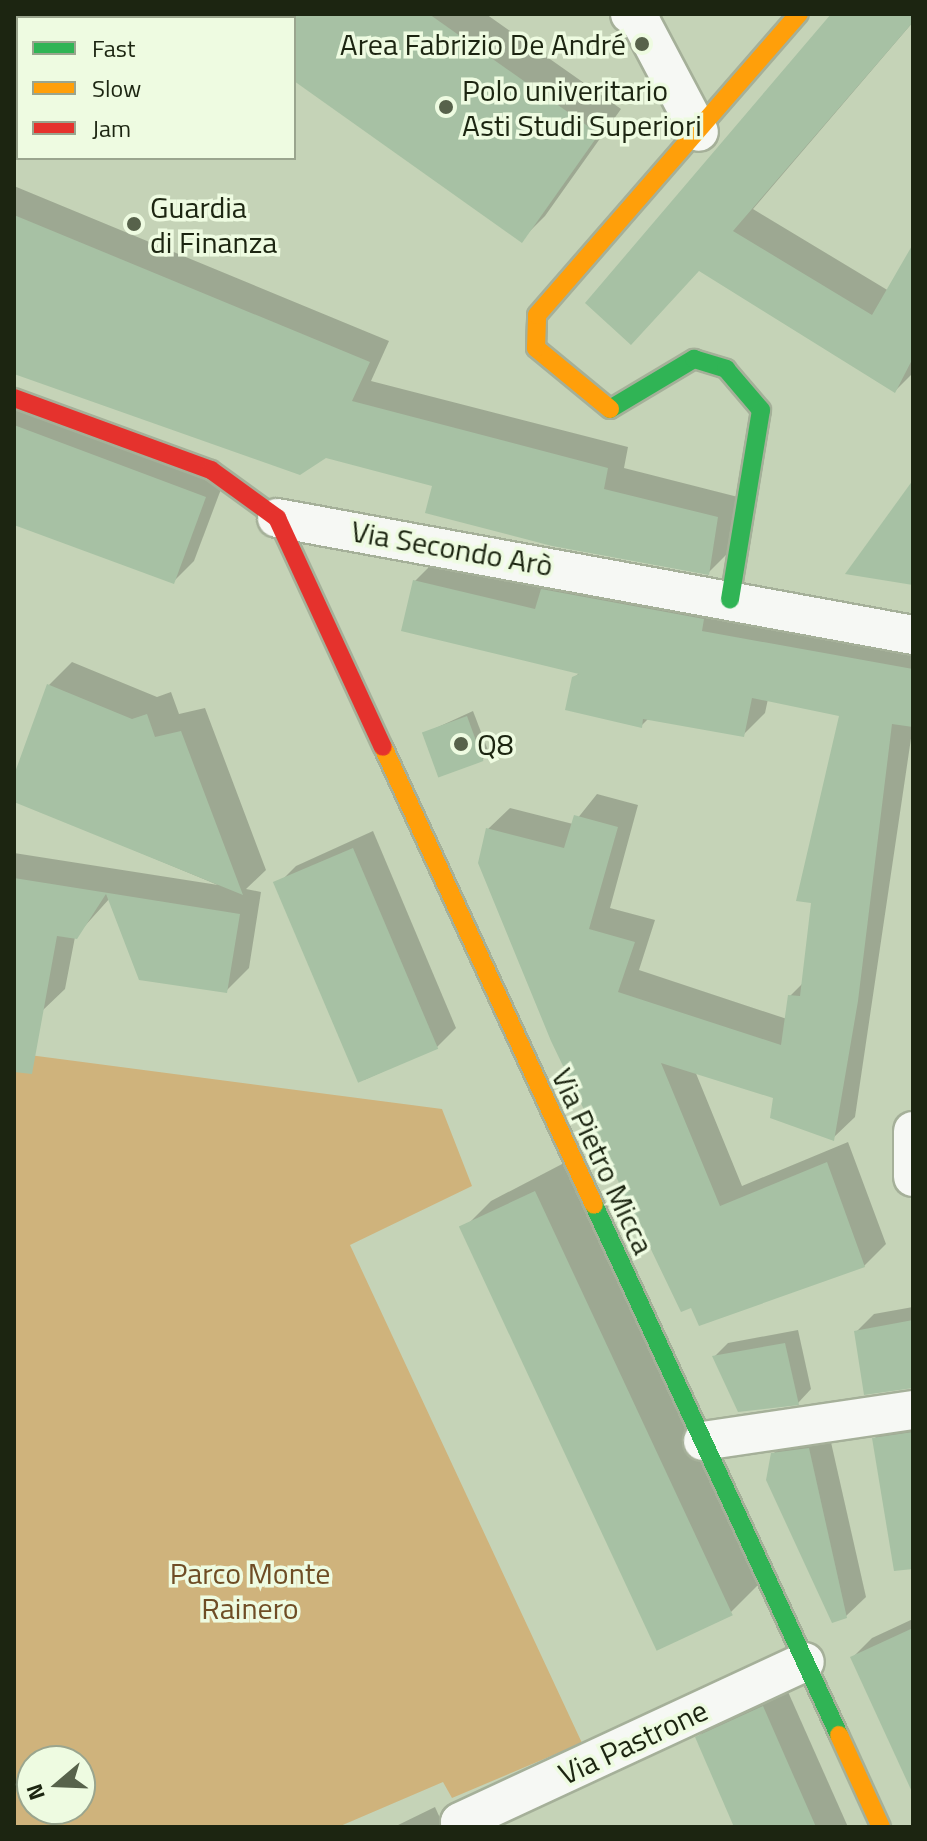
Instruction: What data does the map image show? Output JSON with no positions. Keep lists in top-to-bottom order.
{
  "streets": {
    "street": ["Via Secondo Arò", "Via Pietro Micca", "Via Pastrone"]
  },
  "crossings": [
    ["Via Secondo Arò", "Via Pietro Micca"],
    ["Via Pietro Micca", "Via Pastrone"]
  ],
  "parks": ["Parco Monte Rainero"],
  "places": [
    "Area Fabrizio De André",
    "Polo univeritario Asti Studi Superiori",
    "Guardia di Finanza",
    "Q8"
  ],
  "legend": ["Fast", "Slow", "Jam"],
  "north": "left"
}
